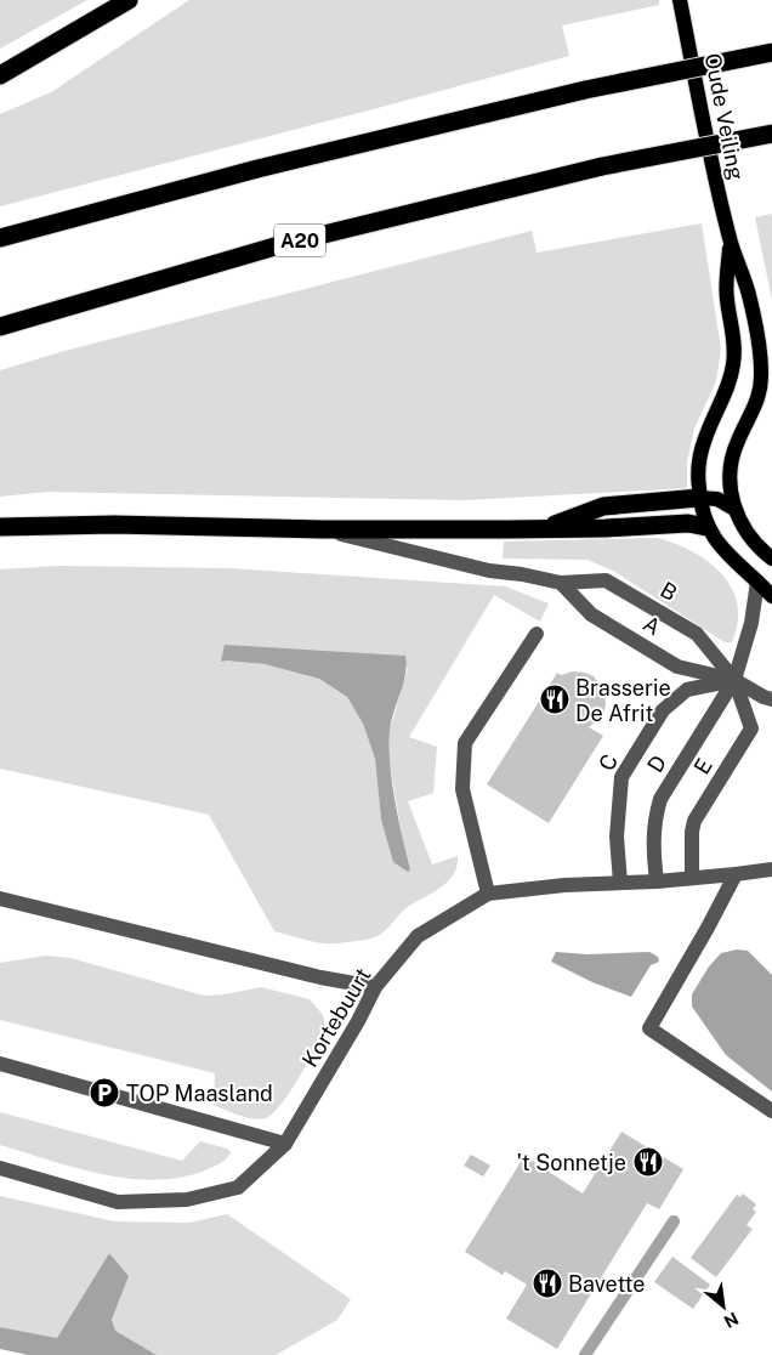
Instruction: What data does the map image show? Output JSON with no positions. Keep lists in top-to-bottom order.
{
  "streets": {
    "highway": ["A20"],
    "main road": ["Oude Veiling"],
    "street": [
      "B",
      "A",
      "C",
      "D",
      "E",
      "Kortebuurt"
    ]
  },
  "crossings": [
    ["B", "A"],
    ["B", "C"],
    ["B", "D"],
    ["B", "E"],
    ["A", "C"],
    ["A", "D"],
    ["A", "E"],
    ["C", "D"],
    ["C", "E"],
    ["C", "Kortebuurt"],
    ["D", "E"],
    ["D", "Kortebuurt"],
    ["E", "Kortebuurt"]
  ],
  "places": {
    "restaurant": ["Brasserie De Afrit", "'t Sonnetje", "Bavette"],
    "parking": ["TOP Maasland"]
  },
  "north": "bottom right"
}
